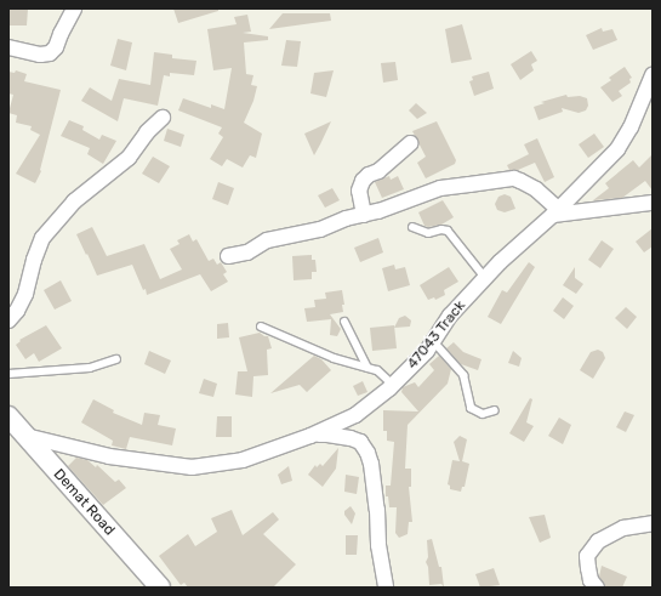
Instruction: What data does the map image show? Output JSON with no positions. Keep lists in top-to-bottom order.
{
  "streets": {
    "street": ["47043 Track", "Demat Road"]
  },
  "crossings": [
    ["47043 Track", "Demat Road"]
  ]
}
